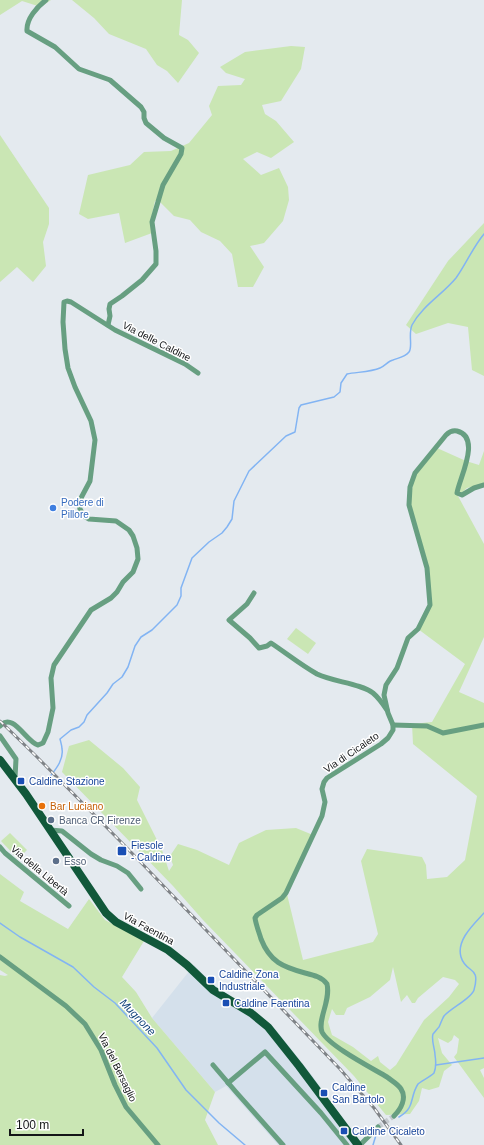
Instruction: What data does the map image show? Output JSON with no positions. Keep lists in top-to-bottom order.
{
  "streets": {
    "main road": ["Via Faentina"],
    "street": [
      "Via delle Caldine",
      "Via di Cicaleto",
      "Via della Libertà",
      "Via del Bersaglio"
    ]
  },
  "water": ["Mugnone"],
  "places": {
    "other": [
      "Podere di Pillore",
      "Bar Luciano",
      "Banca CR Firenze",
      "Esso"
    ],
    "transit": [
      "Caldine Stazione",
      "Fiesole - Caldine",
      "Caldine Zona Industriale",
      "Caldine Faentina",
      "Caldine San Bartolo",
      "Caldine Cicaleto"
    ]
  },
  "scale_bar": "100 m"
}
